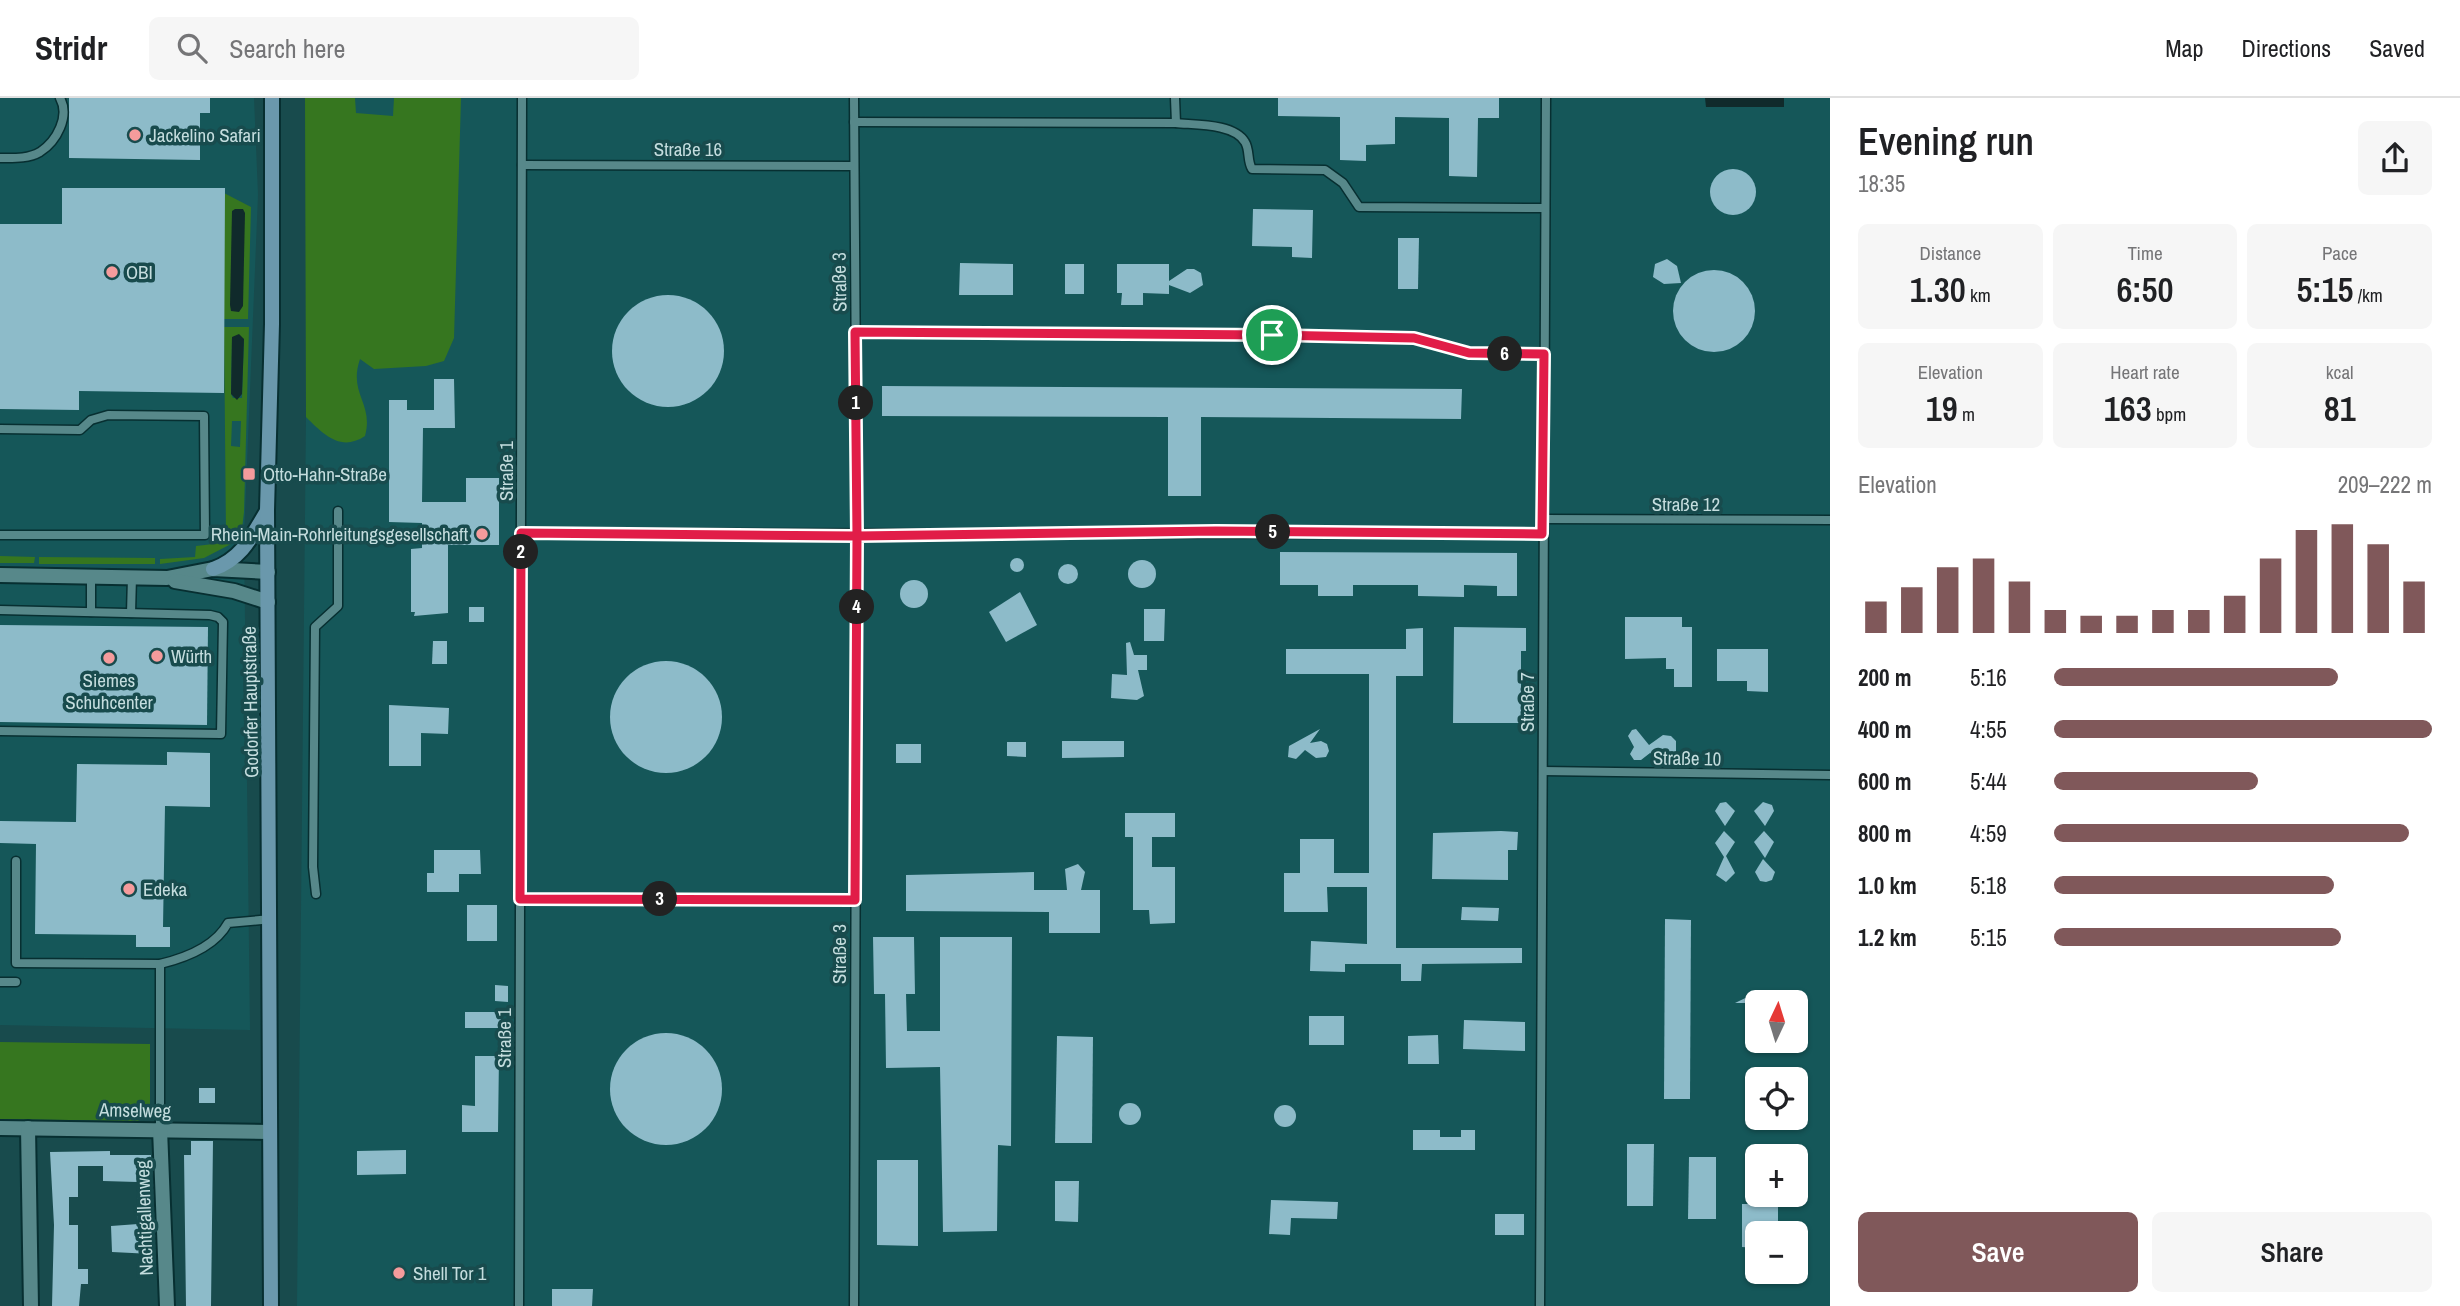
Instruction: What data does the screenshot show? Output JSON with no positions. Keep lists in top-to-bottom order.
{
  "streets": {
    "main road": ["Godorfer Hauptstraße"],
    "street": ["Amselweg", "Nachtigallenweg"],
    "lane": [
      "Straße 16",
      "Straße 3",
      "Straße 1",
      "Straße 12",
      "Straße 7",
      "Straße 10"
    ]
  },
  "crossings": [
    ["Straße 16", "Straße 3"],
    ["Straße 16", "Straße 1"],
    ["Straße 12", "Straße 7"],
    ["Godorfer Hauptstraße", "Amselweg"],
    ["Straße 7", "Straße 10"],
    ["Amselweg", "Nachtigallenweg"]
  ],
  "places": {
    "other": [
      "Jackelino Safari",
      "OBI",
      "Rhein-Main-Rohrleitungsgesellschaft",
      "Würth",
      "Siemes Schuhcenter",
      "Edeka",
      "Shell Tor 1"
    ],
    "transit": ["Otto-Hahn-Straße"]
  },
  "north": "top",
  "page": {
    "header": "Stridr",
    "search": "Search here",
    "nav": ["Map", "Directions", "Saved"],
    "heading": ["Evening run", "18:35"],
    "stats": [
      ["Distance", "1.30 km"],
      ["Time", "6:50"],
      ["Pace", "5:15 /km"],
      ["Elevation", "19 m"],
      ["Heart rate", "163 bpm"],
      ["kcal", "81"]
    ],
    "pins": [
      "6",
      "1",
      "5",
      "2",
      "4",
      "3"
    ],
    "chart": ["Elevation", "209–222 m"],
    "list": [
      {
        "name": "200 m",
        "note": "5:16"
      },
      {
        "name": "400 m",
        "note": "4:55"
      },
      {
        "name": "600 m",
        "note": "5:44"
      },
      {
        "name": "800 m",
        "note": "4:59"
      },
      {
        "name": "1.0 km",
        "note": "5:18"
      },
      {
        "name": "1.2 km",
        "note": "5:15"
      }
    ],
    "map_buttons": ["+", "−"],
    "buttons": ["Save", "Share"]
  }
}
